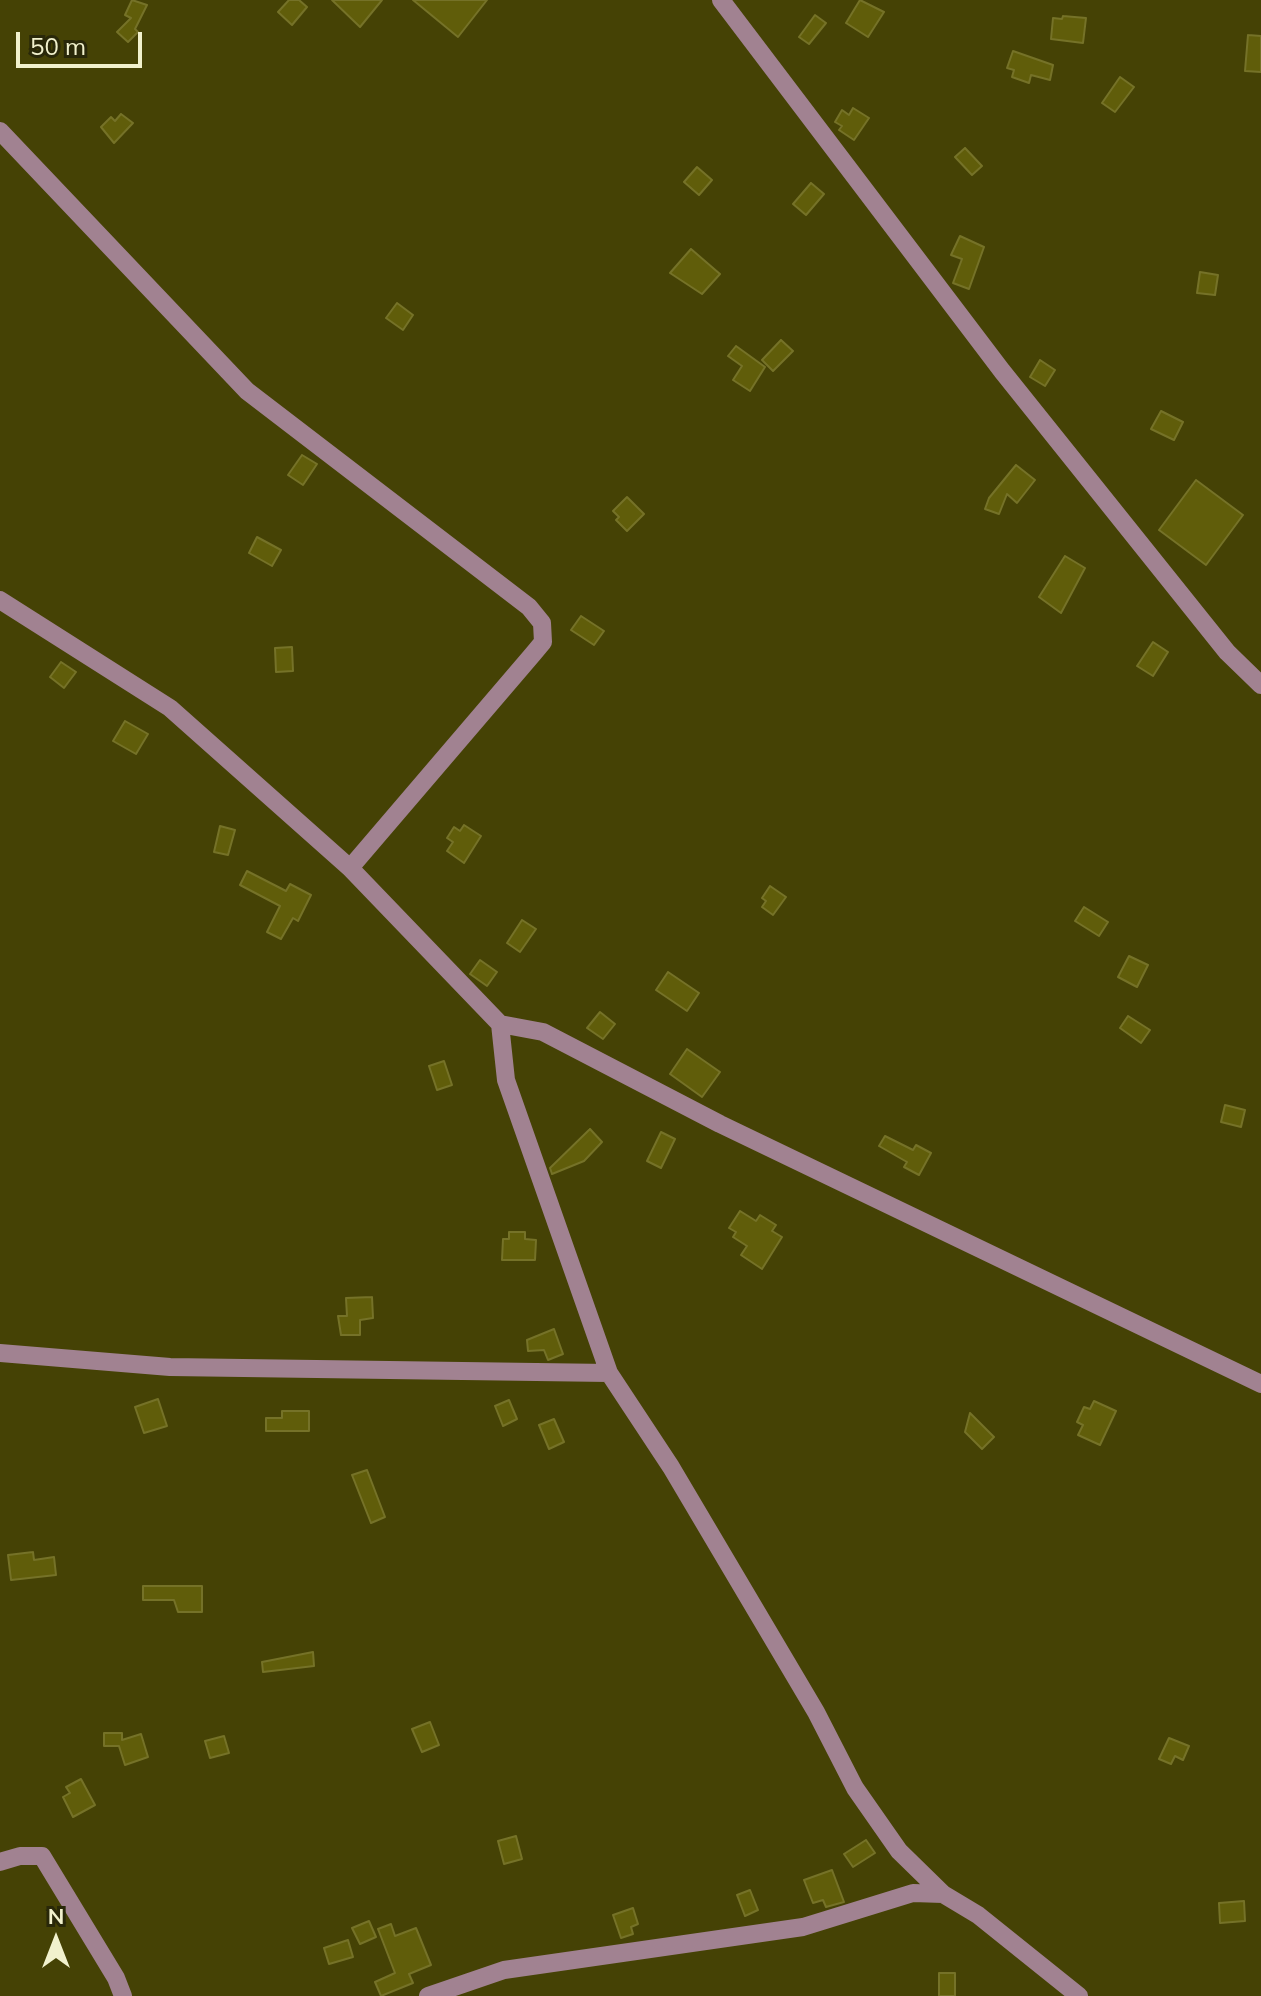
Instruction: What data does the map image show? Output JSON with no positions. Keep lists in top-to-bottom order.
{
  "scale_bar": "50 m",
  "north": "top"
}
